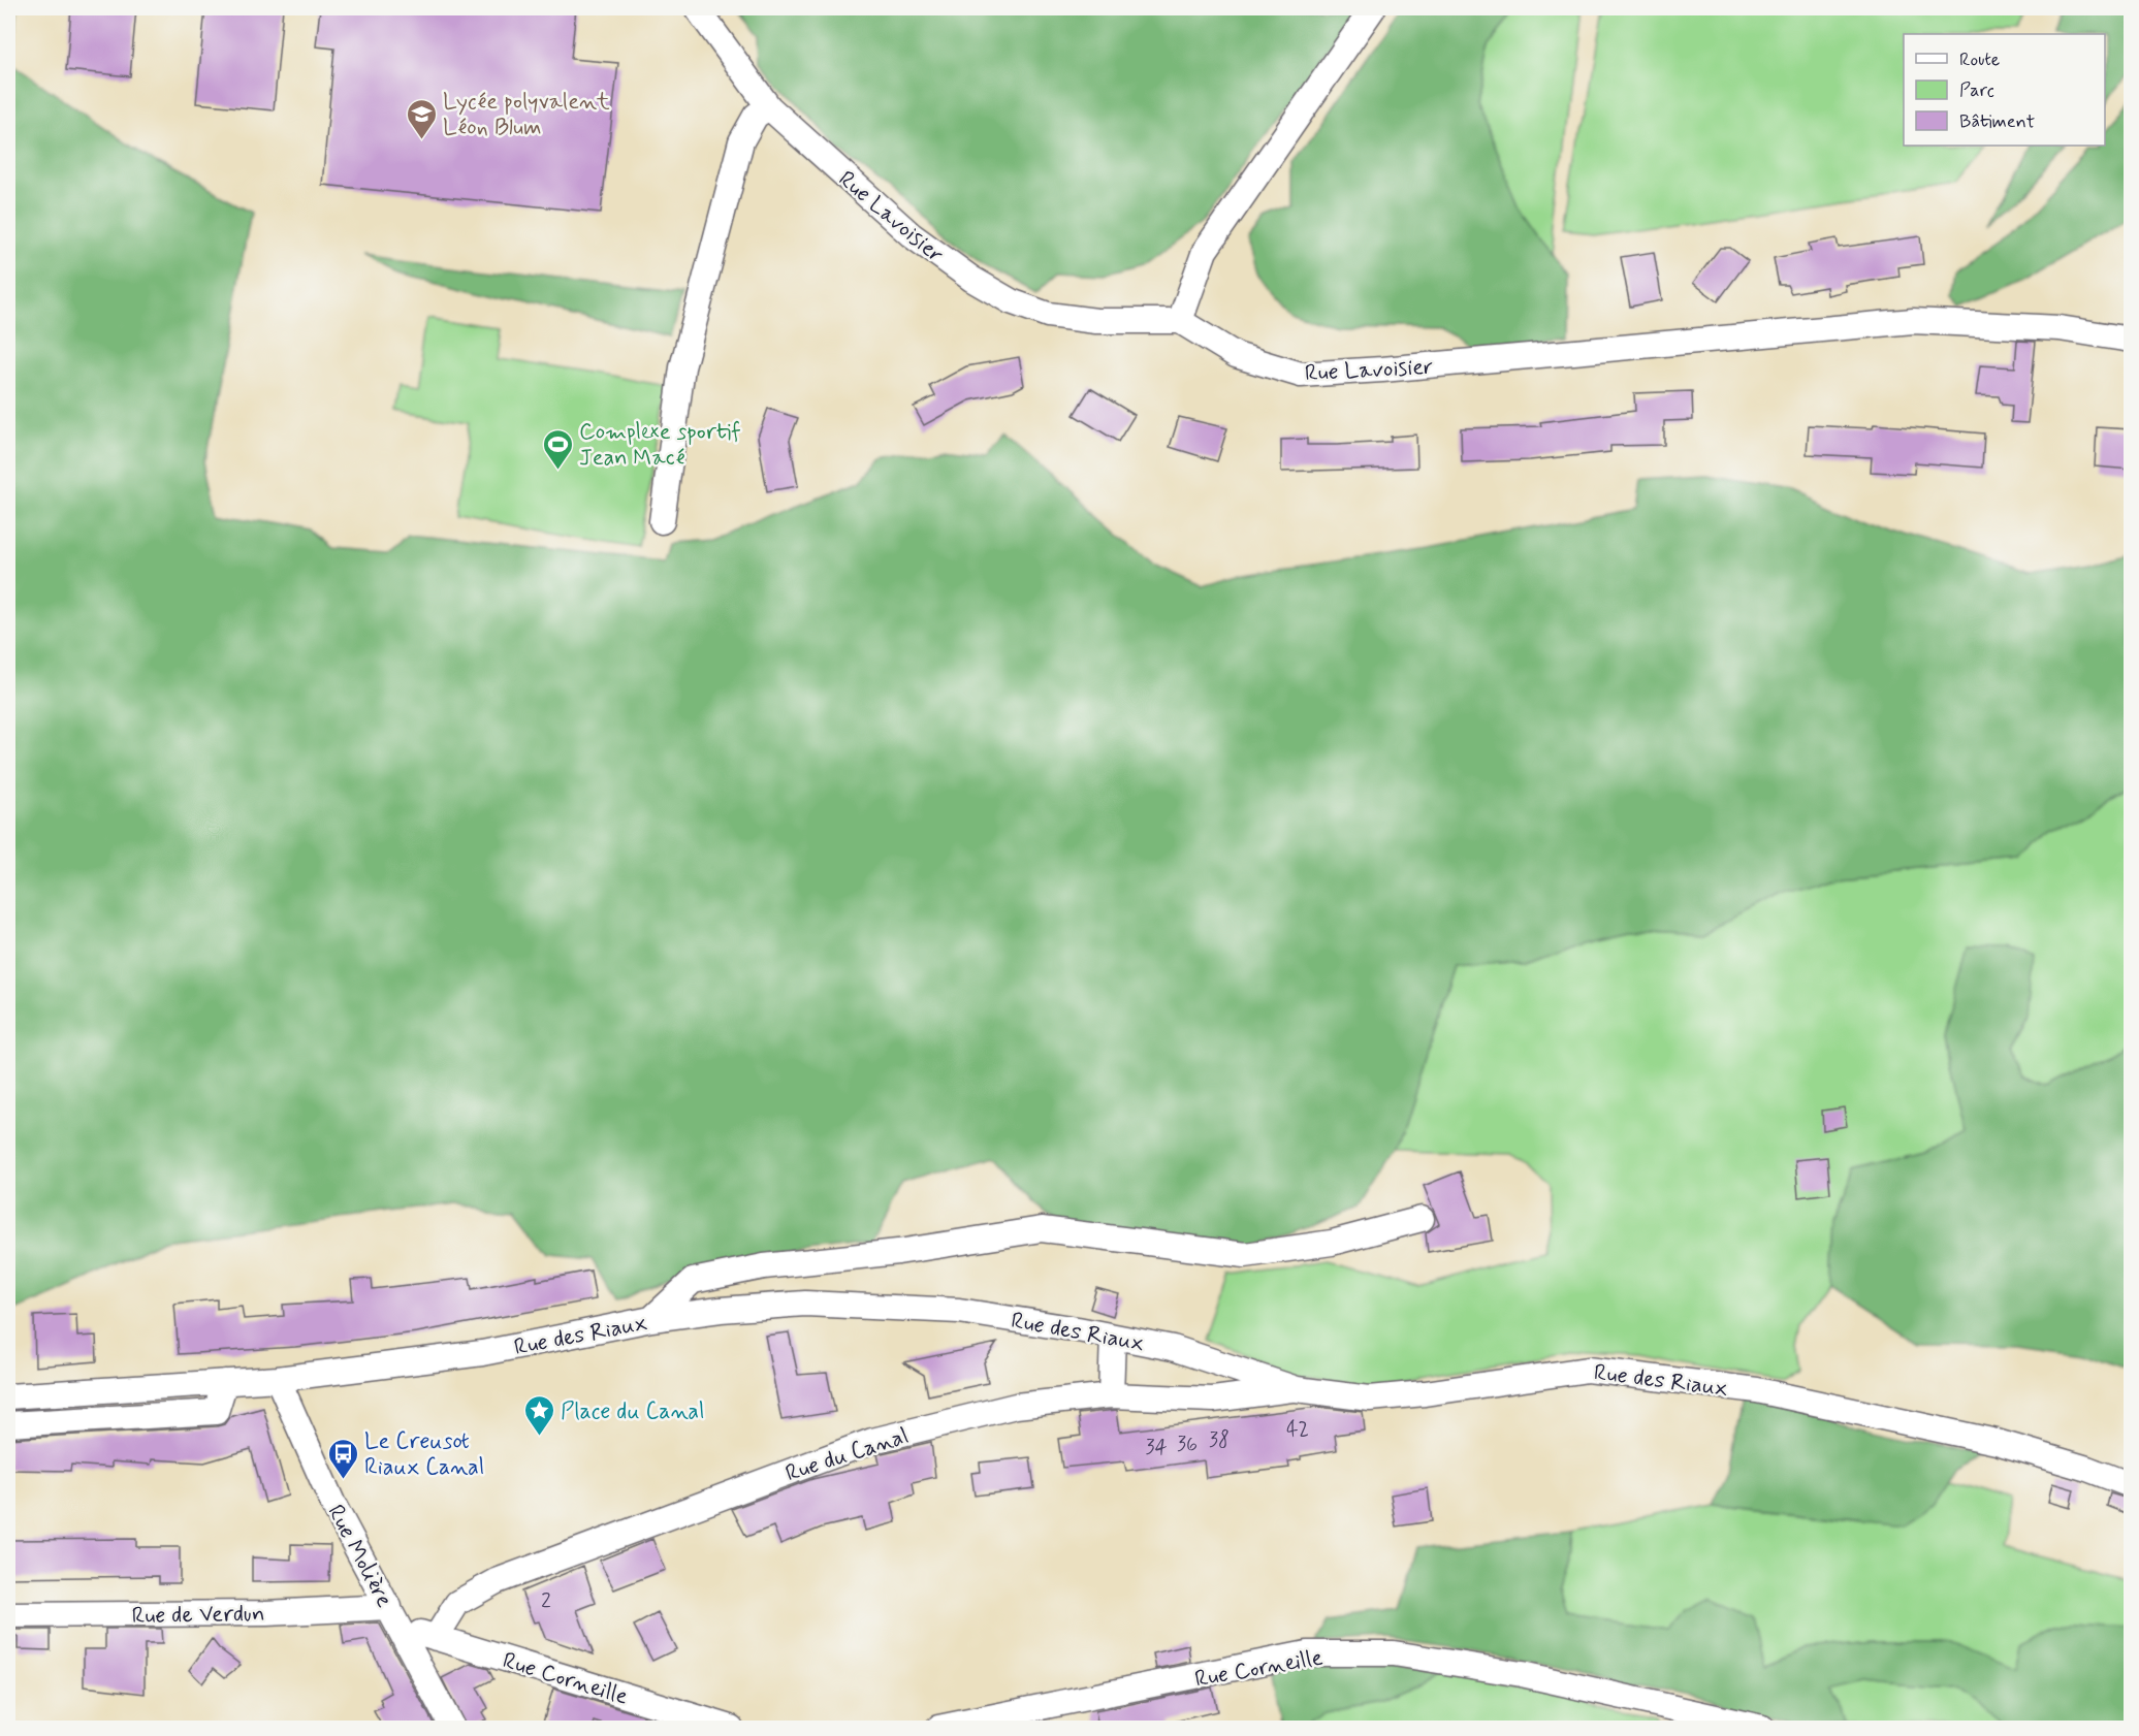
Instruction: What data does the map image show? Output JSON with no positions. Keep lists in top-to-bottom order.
{
  "streets": {
    "street": [
      "Rue Lavoisier",
      "Rue des Riaux",
      "Rue du Canal",
      "Rue Molière",
      "Rue de Verdun",
      "Rue Corneille"
    ]
  },
  "crossings": [
    ["Rue des Riaux", "Rue du Canal"],
    ["Rue des Riaux", "Rue Molière"],
    ["Rue du Canal", "Rue Corneille"],
    ["Rue Molière", "Rue de Verdun"],
    ["Rue Molière", "Rue Corneille"],
    ["Rue de Verdun", "Rue Corneille"]
  ],
  "places": {
    "school or university": ["Lycée polyvalent Léon Blum"],
    "sports": ["Complexe sportif Jean Macé"],
    "place": ["Place du Canal"],
    "bus stop": ["Le Creusot Riaux Canal"]
  },
  "house_numbers": [
    "42",
    "38",
    "36",
    "34",
    "2"
  ],
  "legend": ["Route", "Parc", "Bâtiment"]
}
